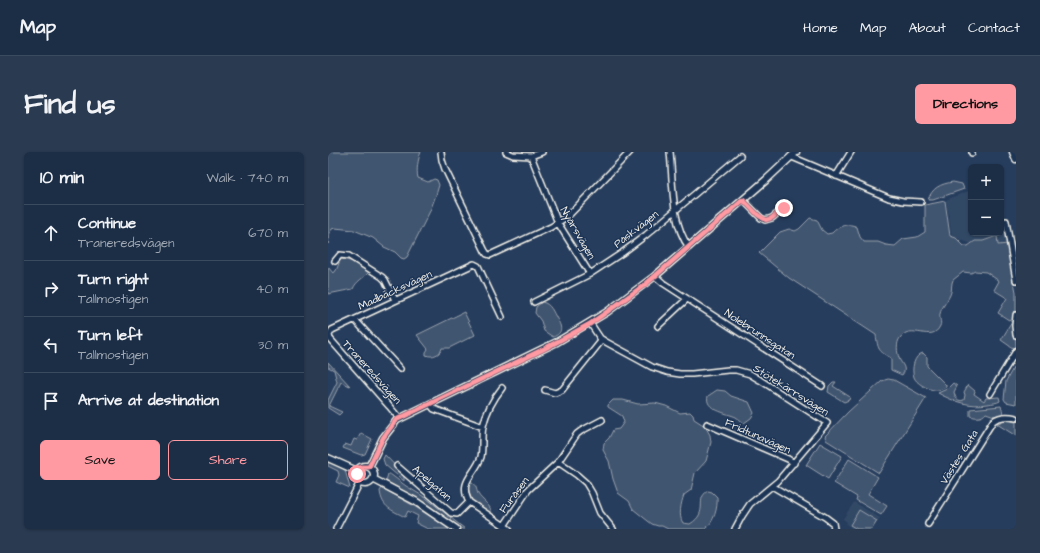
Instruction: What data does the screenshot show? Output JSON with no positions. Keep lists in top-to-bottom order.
{
  "streets": {
    "street": [
      "Påskvägen",
      "Nyårsvägen",
      "Madbäcksvägen",
      "Nolebrunnsgatan",
      "Traneredsvägen",
      "Stötekärrsvägen",
      "Fridtunavägen",
      "Västes Gata",
      "Apelgatan",
      "Furåsen"
    ]
  },
  "crossings": [
    ["Påskvägen", "Nyårsvägen"],
    ["Madbäcksvägen", "Traneredsvägen"],
    ["Nolebrunnsgatan", "Traneredsvägen"],
    ["Traneredsvägen", "Stötekärrsvägen"],
    ["Stötekärrsvägen", "Fridtunavägen"]
  ],
  "page": {
    "header": "Map",
    "nav": [
      "Home",
      "Map",
      "About",
      "Contact"
    ],
    "buttons": [
      "Directions",
      ["Save", "Share"]
    ],
    "title": "Find us",
    "heading": ["10 min", "Walk · 740 m"],
    "map_buttons": ["+", "−"],
    "list": [
      ["Continue", "Traneredsvägen", "670 m"],
      ["Turn right", "Tallmostigen", "40 m"],
      ["Turn left", "Tallmostigen", "30 m"],
      "Arrive at destination"
    ]
  }
}
